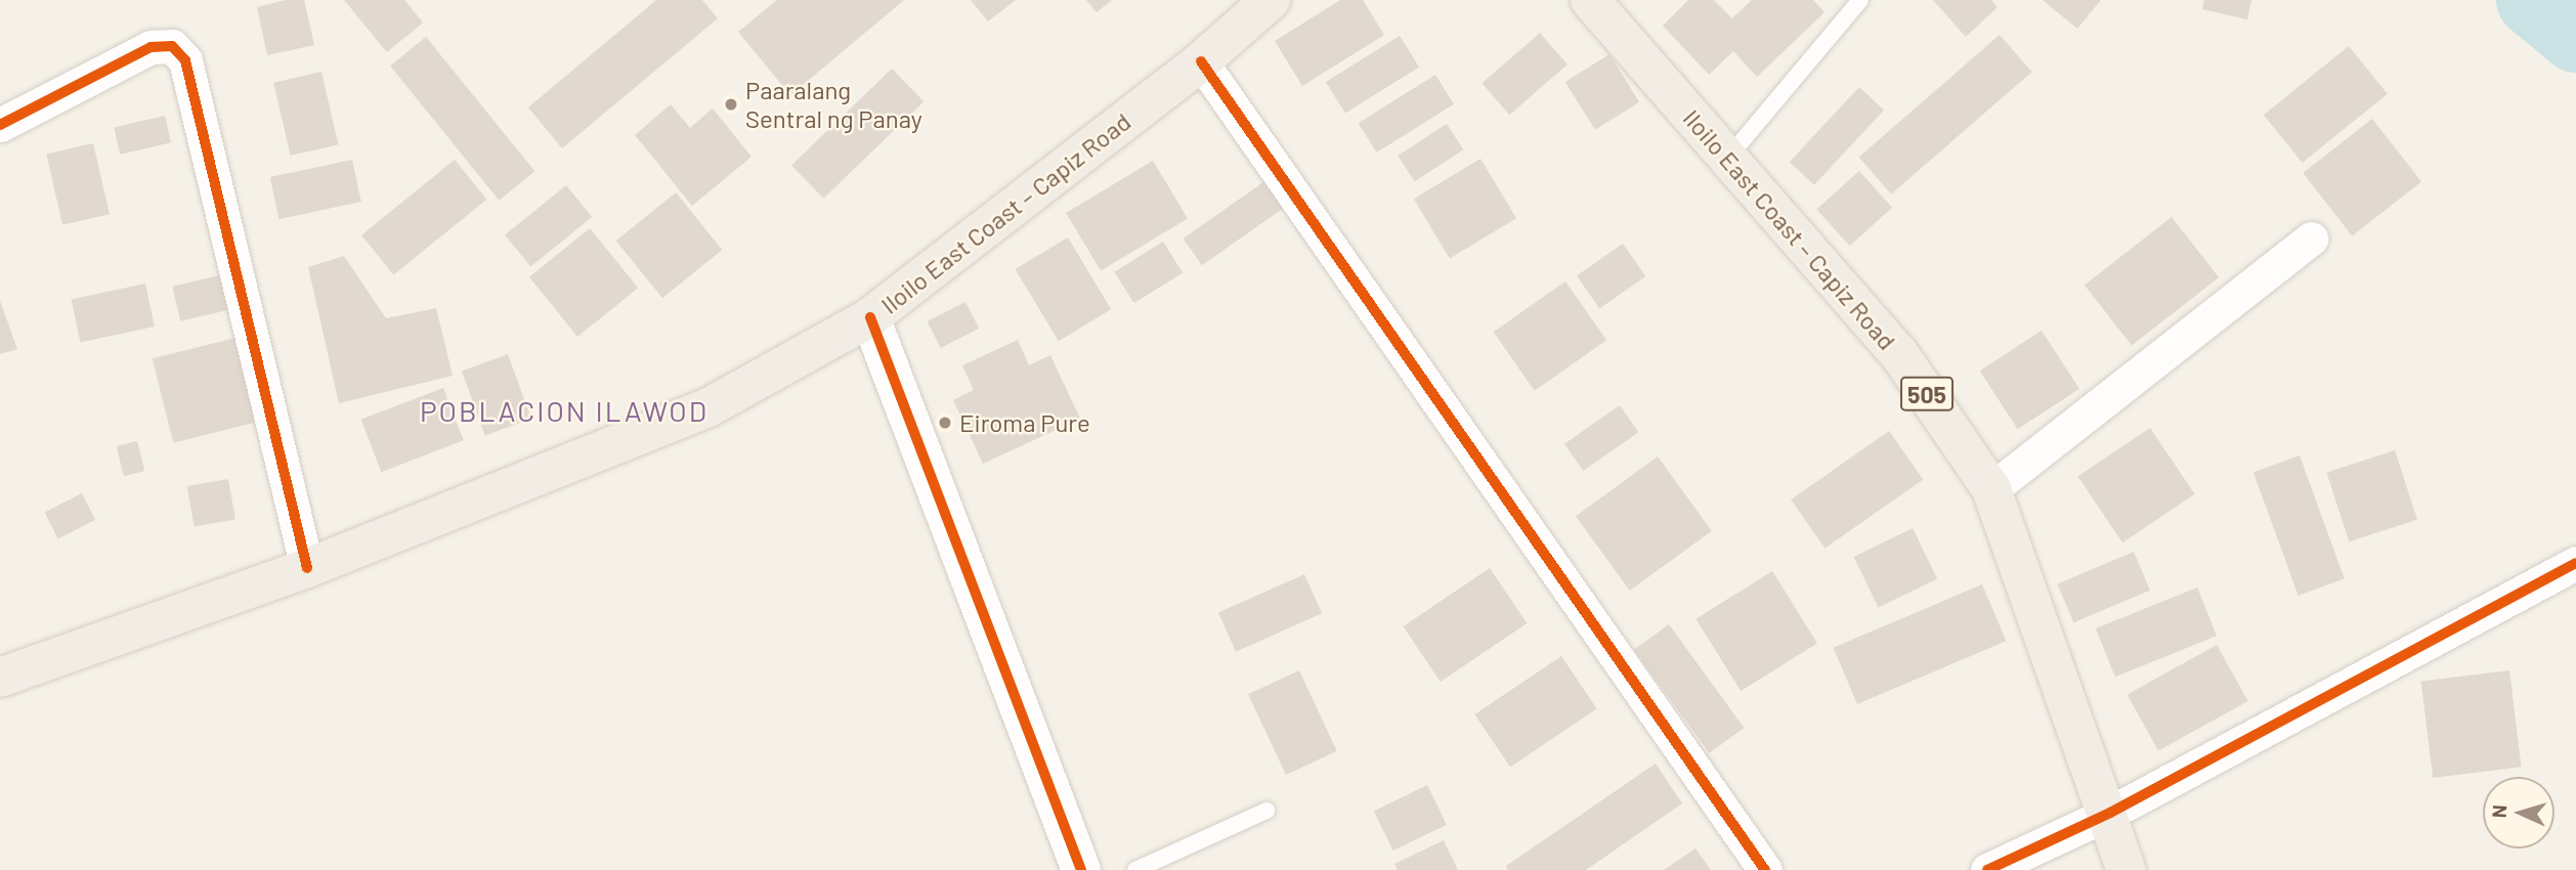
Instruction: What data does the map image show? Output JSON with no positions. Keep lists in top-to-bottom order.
{
  "streets": {
    "main road": ["Iloilo East Coast – Capiz Road", "505"]
  },
  "districts": ["POBLACION ILAWOD"],
  "places": ["Paaralang Sentral ng Panay", "Eiroma Pure"],
  "north": "left"
}
